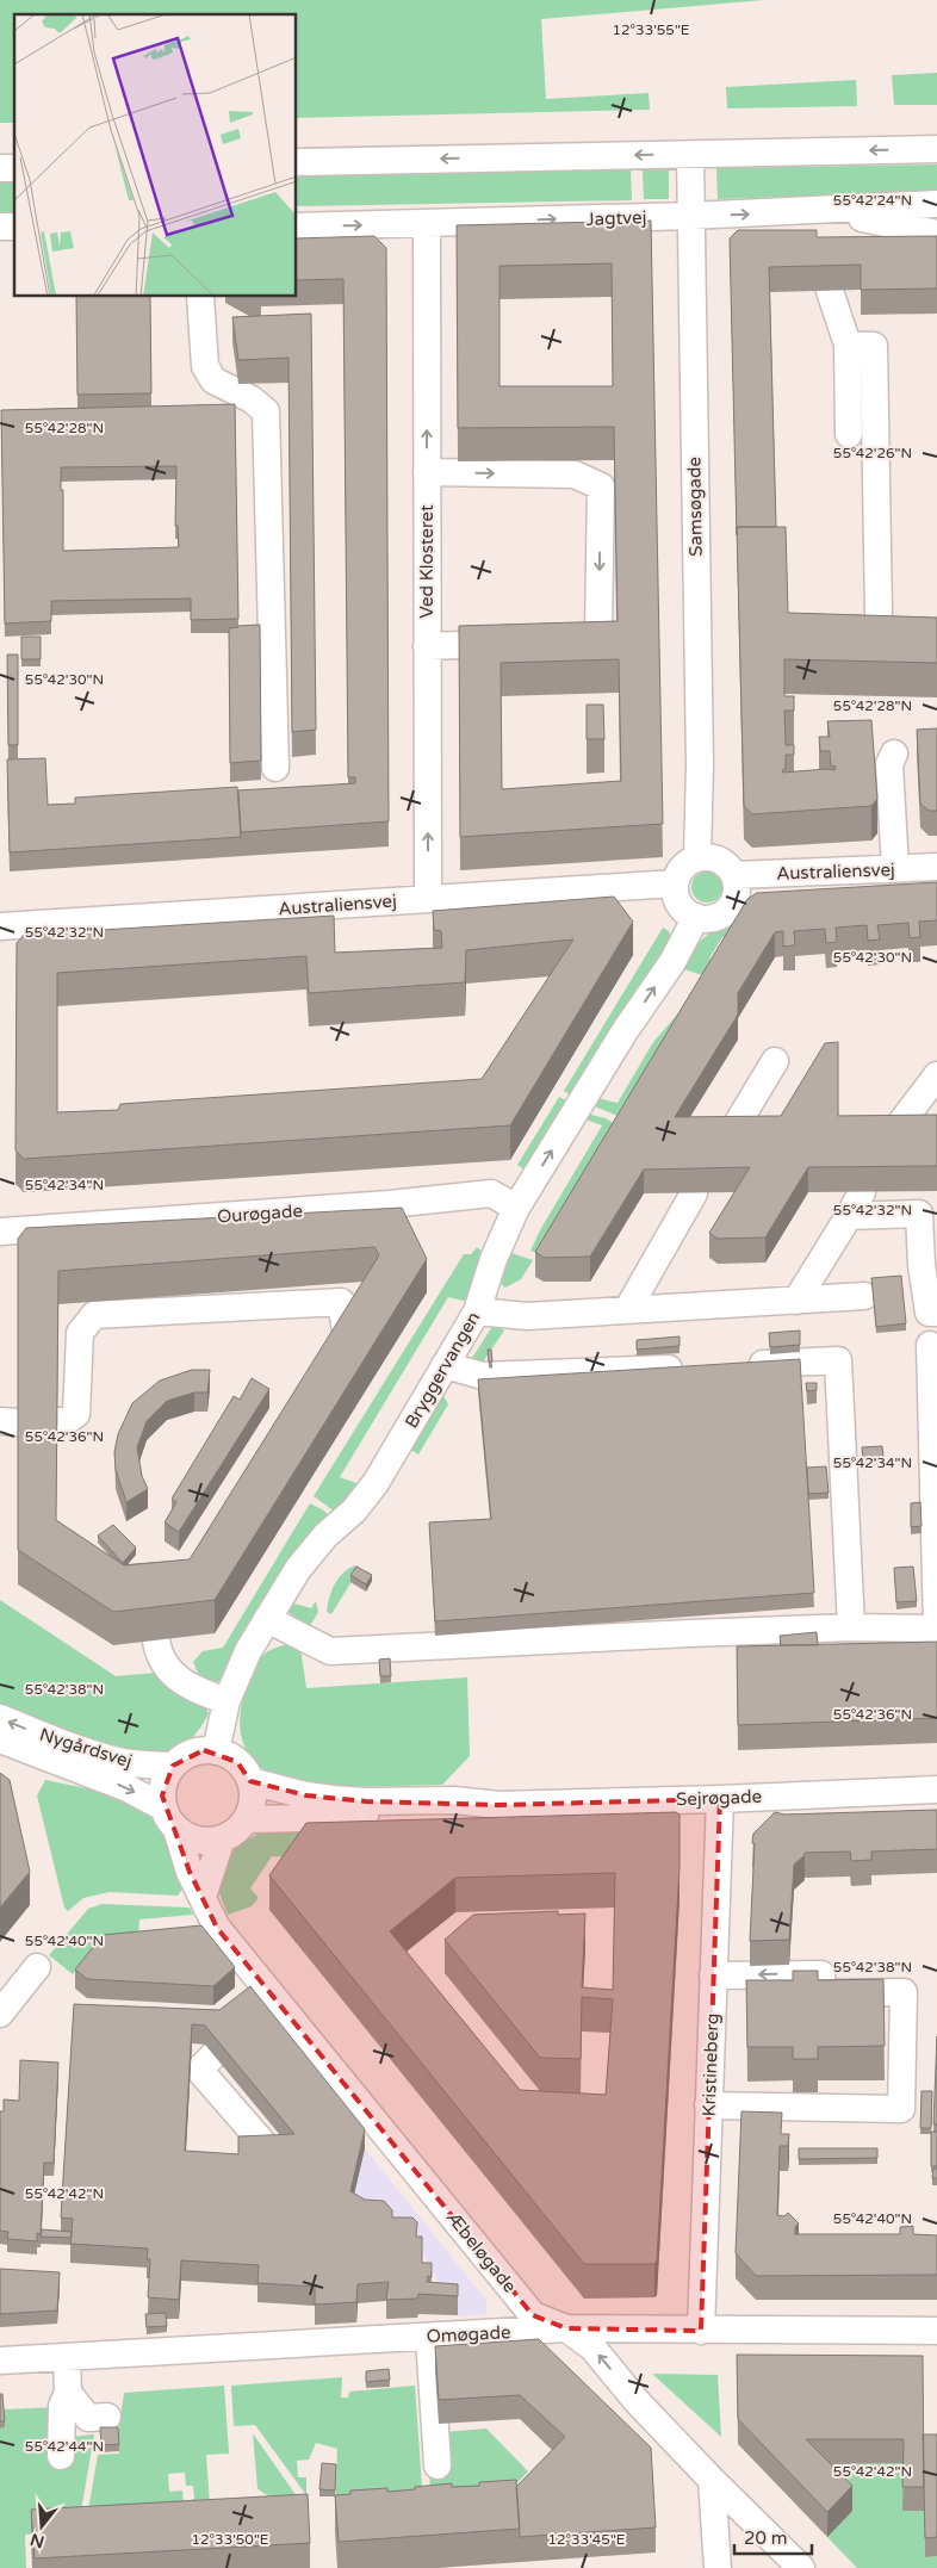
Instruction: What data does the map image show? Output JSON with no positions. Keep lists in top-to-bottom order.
{
  "streets": {
    "street": [
      "Jagtvej",
      "Samsøgade",
      "Ved Klosteret",
      "Australiensvej",
      "Ourøgade",
      "Bryggervangen",
      "Nygårdsvej",
      "Sejrøgade",
      "Kristineberg",
      "Æbeløgade",
      "Omøgade"
    ]
  },
  "crossings": [
    ["Jagtvej", "Samsøgade"],
    ["Jagtvej", "Ved Klosteret"],
    ["Samsøgade", "Australiensvej"],
    ["Samsøgade", "Bryggervangen"],
    ["Ved Klosteret", "Australiensvej"],
    ["Australiensvej", "Bryggervangen"],
    ["Ourøgade", "Bryggervangen"],
    ["Bryggervangen", "Nygårdsvej"],
    ["Bryggervangen", "Sejrøgade"],
    ["Bryggervangen", "Æbeløgade"],
    ["Nygårdsvej", "Sejrøgade"],
    ["Nygårdsvej", "Æbeløgade"],
    ["Sejrøgade", "Kristineberg"],
    ["Sejrøgade", "Æbeløgade"],
    ["Kristineberg", "Omøgade"],
    ["Æbeløgade", "Omøgade"]
  ],
  "scale_bar": "20 m",
  "north": "bottom",
  "coordinates": [
    "12°33'55\"E",
    "55°42'24\"N",
    "55°42'28\"N",
    "55°42'26\"N",
    "55°42'30\"N",
    "55°42'32\"N",
    "55°42'34\"N",
    "55°42'36\"N",
    "55°42'38\"N",
    "55°42'40\"N",
    "55°42'42\"N",
    "55°42'44\"N",
    "12°33'50\"E",
    "12°33'45\"E"
  ]
}
